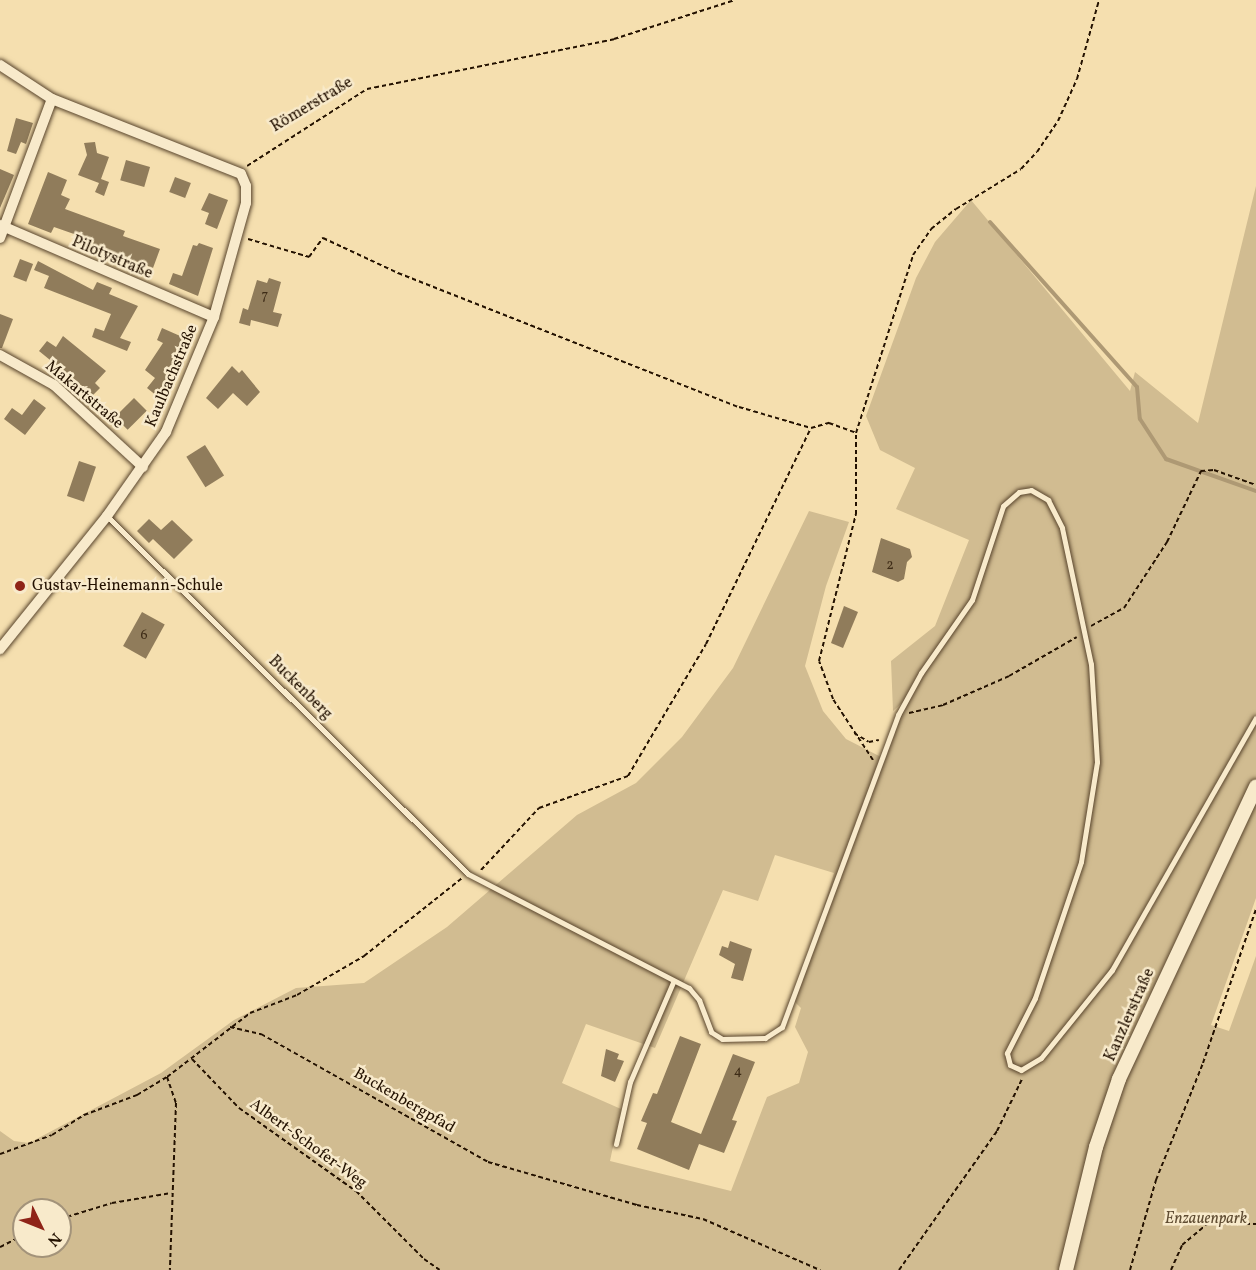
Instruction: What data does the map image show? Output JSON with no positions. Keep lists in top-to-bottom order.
{
  "streets": {
    "main road": ["Kanzlerstraße"],
    "street": ["Pilotystraße", "Kaulbachstraße", "Makartstraße"],
    "lane": ["Buckenberg"],
    "path": ["Römerstraße", "Buckenbergpfad", "Albert-Schofer-Weg"]
  },
  "crossings": [
    ["Römerstraße", "Kaulbachstraße"],
    ["Pilotystraße", "Kaulbachstraße"],
    ["Kaulbachstraße", "Makartstraße"],
    ["Kaulbachstraße", "Buckenberg"]
  ],
  "parks": ["Enzauenpark"],
  "places": ["Gustav-Heinemann-Schule"],
  "house_numbers": [
    "7",
    "2",
    "6",
    "4"
  ],
  "north": "bottom right"
}
